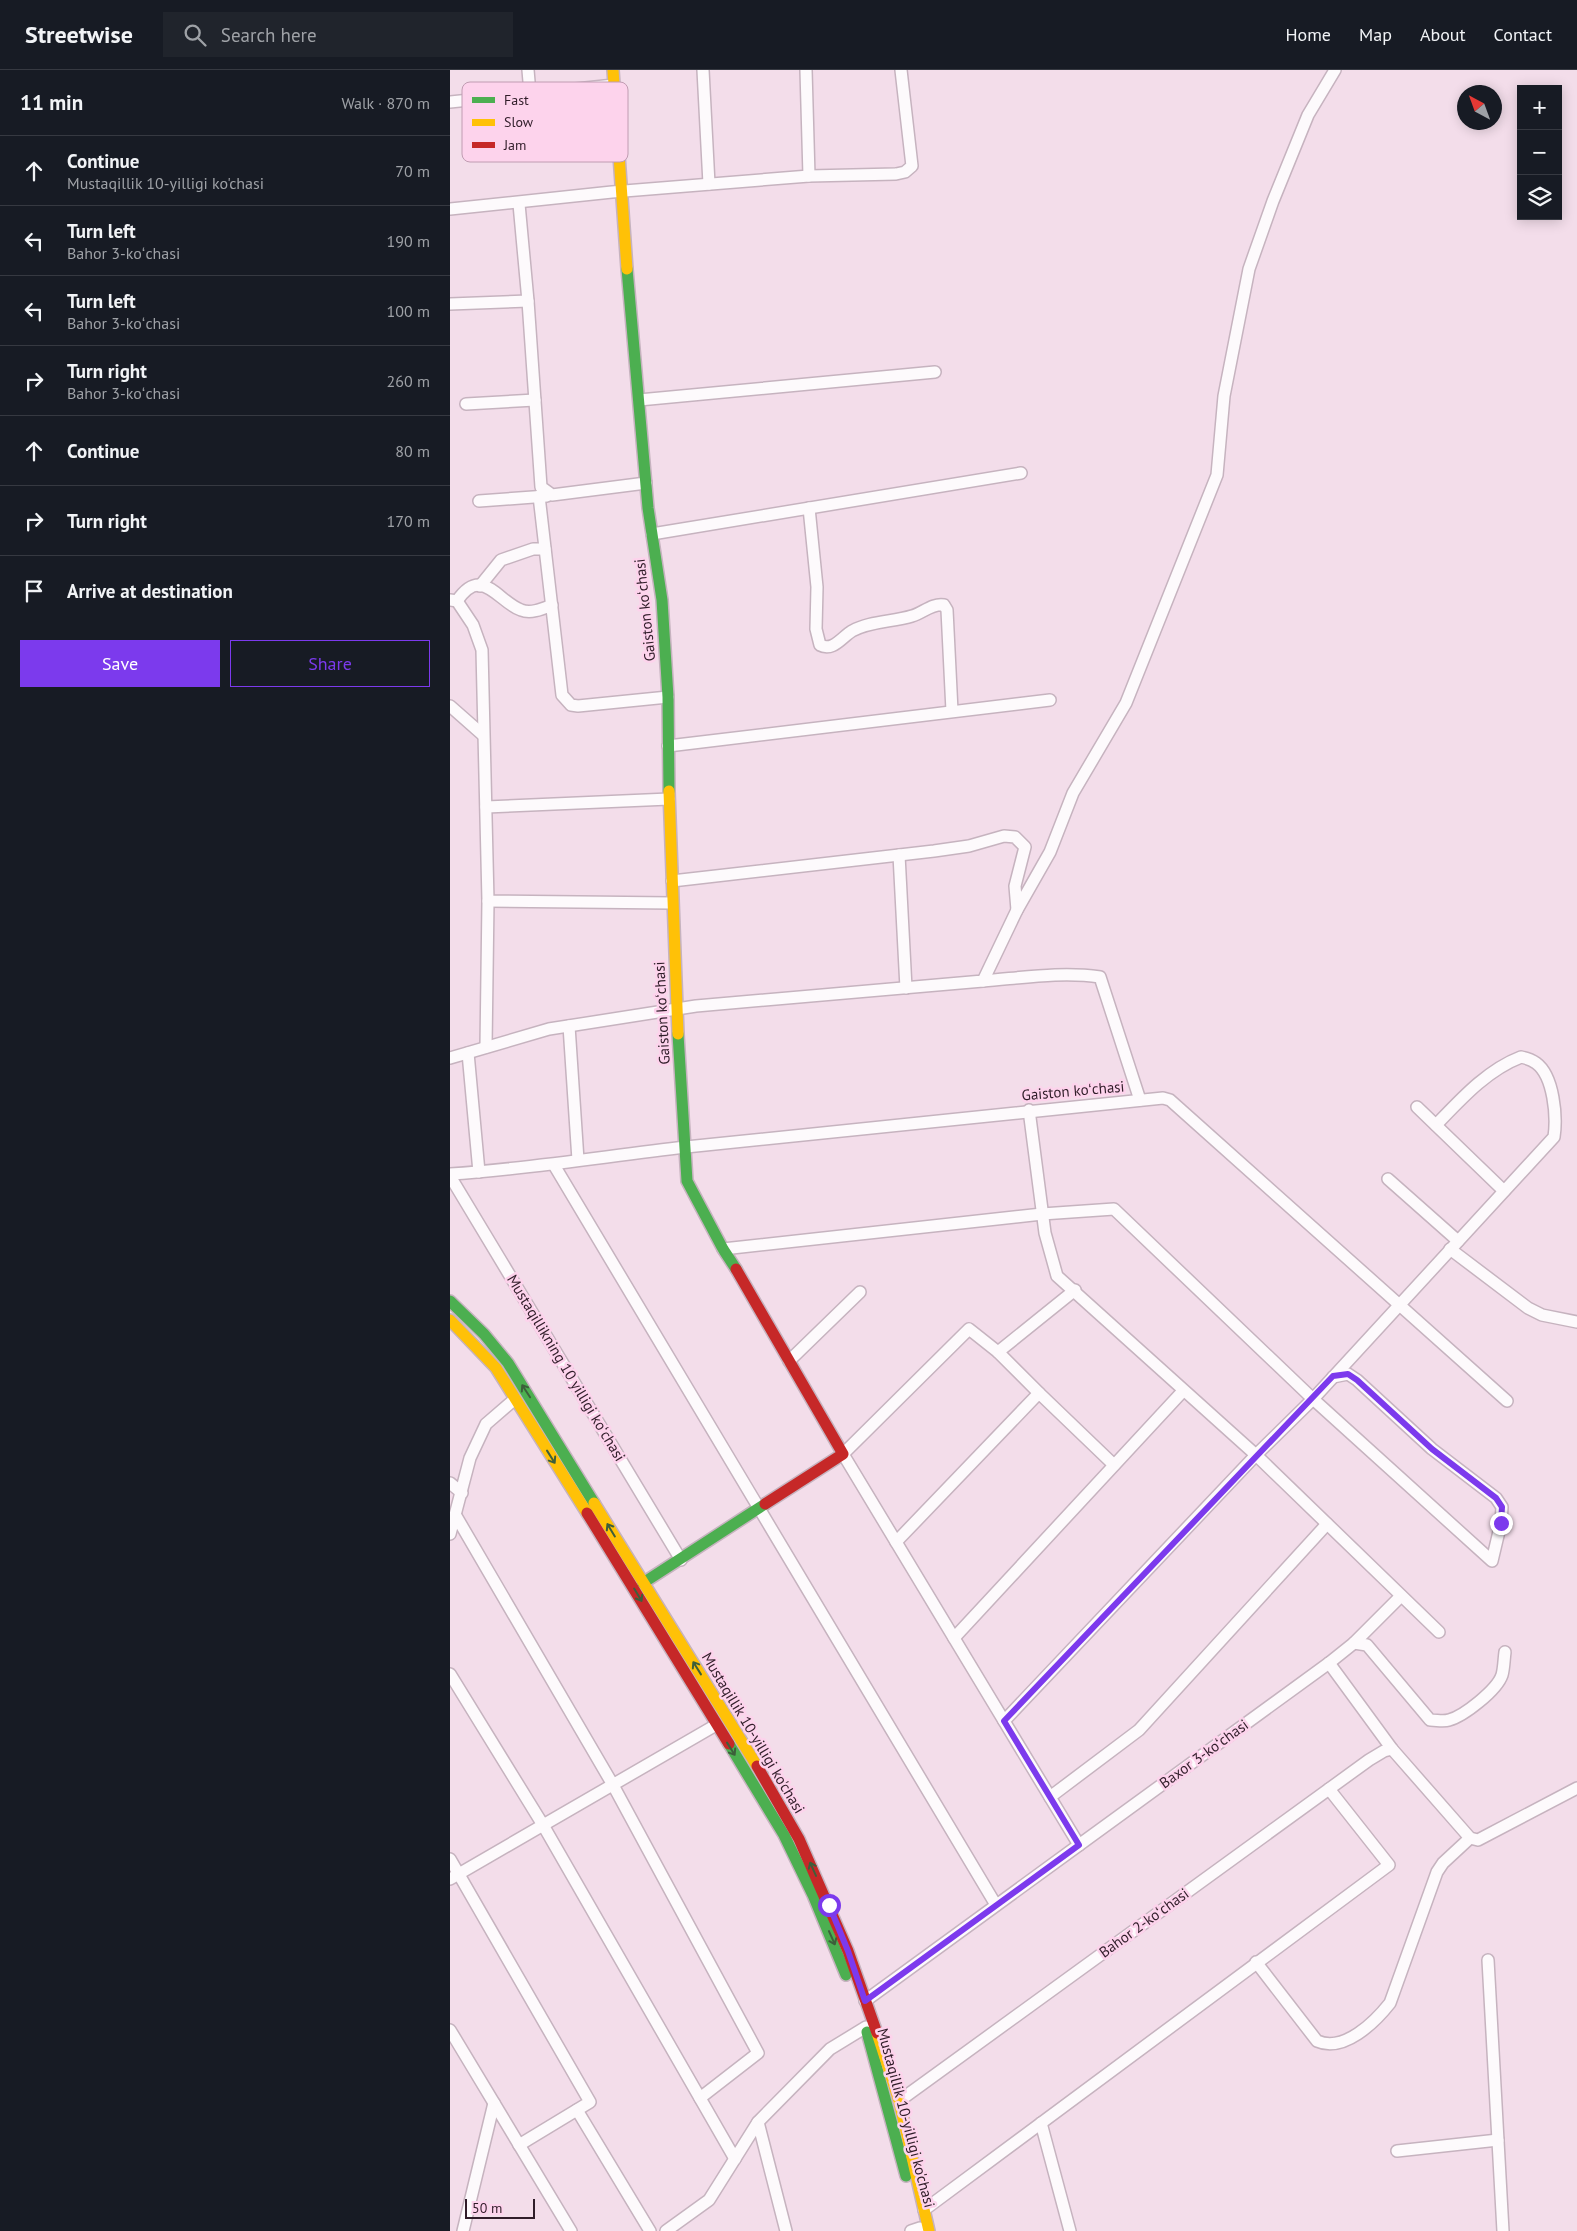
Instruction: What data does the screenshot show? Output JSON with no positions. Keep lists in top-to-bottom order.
{
  "streets": {
    "main road": ["Gaiston koʻchasi", "Mustaqillik 10-yilligi ko'chasi"],
    "street": ["Mustaqillikning 10 yilligi koʻchasi", "Baxor 3-koʻchasi", "Bahor 2-koʻchasi"]
  },
  "crossings": [
    ["Gaiston koʻchasi", "Mustaqillikning 10 yilligi koʻchasi"],
    ["Mustaqillik 10-yilligi ko'chasi", "Baxor 3-koʻchasi"],
    ["Mustaqillik 10-yilligi ko'chasi", "Bahor 2-koʻchasi"]
  ],
  "legend": ["Fast", "Slow", "Jam"],
  "scale_bar": "50 m",
  "north": "top left",
  "page": {
    "header": "Streetwise",
    "search": "Search here",
    "nav": [
      "Home",
      "Map",
      "About",
      "Contact"
    ],
    "heading": ["11 min", "Walk · 870 m"],
    "map_buttons": ["+", "−"],
    "list": [
      ["Continue", "Mustaqillik 10-yilligi ko'chasi", "70 m"],
      ["Turn left", "Bahor 3-koʻchasi", "190 m"],
      ["Turn left", "Bahor 3-koʻchasi", "100 m"],
      ["Turn right", "Bahor 3-koʻchasi", "260 m"],
      ["Continue", "80 m"],
      ["Turn right", "170 m"],
      "Arrive at destination"
    ],
    "buttons": ["Save", "Share"],
    "scale": "50 m"
  }
}
